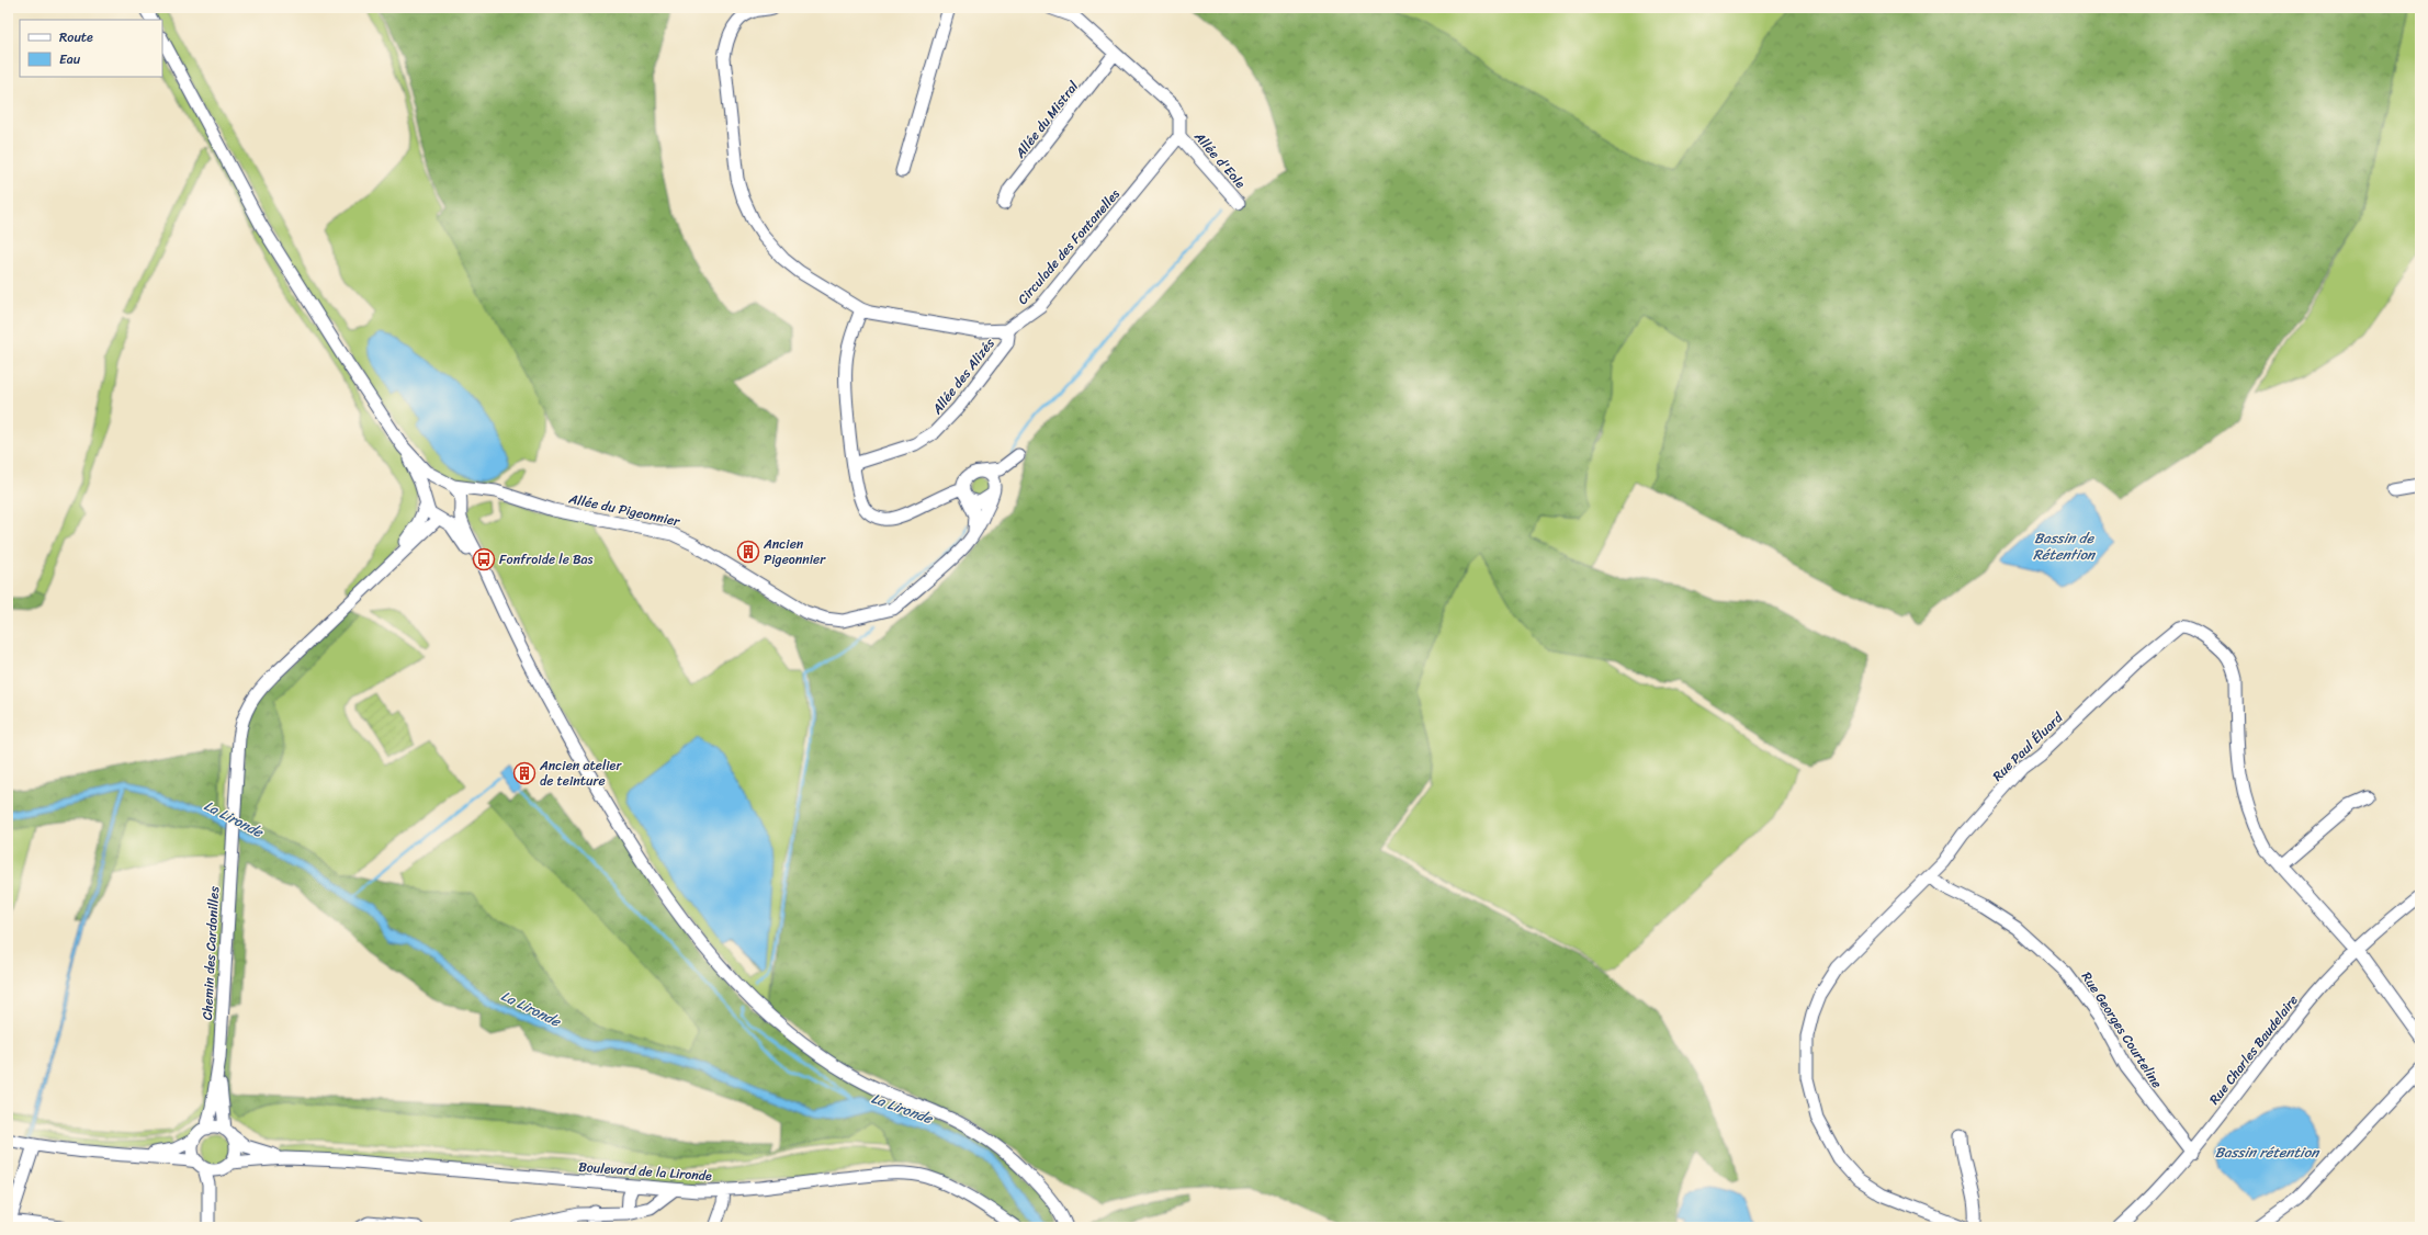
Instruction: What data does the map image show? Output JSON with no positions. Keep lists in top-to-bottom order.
{
  "streets": {
    "street": [
      "Allée du Mistral",
      "Allée d'Eole",
      "Circulade des Fontanelles",
      "Allée des Alizés",
      "Allée du Pigeonnier",
      "Rue Paul Éluard",
      "Chemin des Cardonilles",
      "Rue Georges Courteline",
      "Rue Charles Baudelaire",
      "Boulevard de la Lironde"
    ]
  },
  "crossings": [
    ["Allée d'Eole", "Circulade des Fontanelles"],
    ["Circulade des Fontanelles", "Allée des Alizés"],
    ["Rue Paul Éluard", "Rue Georges Courteline"],
    ["Rue Paul Éluard", "Rue Charles Baudelaire"],
    ["Chemin des Cardonilles", "Boulevard de la Lironde"],
    ["Rue Georges Courteline", "Rue Charles Baudelaire"]
  ],
  "water": ["Bassin de Rétention", "La Lironde", "Bassin rétention"],
  "places": {
    "building": ["Ancien Pigeonnier", "Ancien atelier de teinture"],
    "bus stop": ["Fonfroide le Bas"]
  },
  "legend": ["Route", "Eau"]
}
